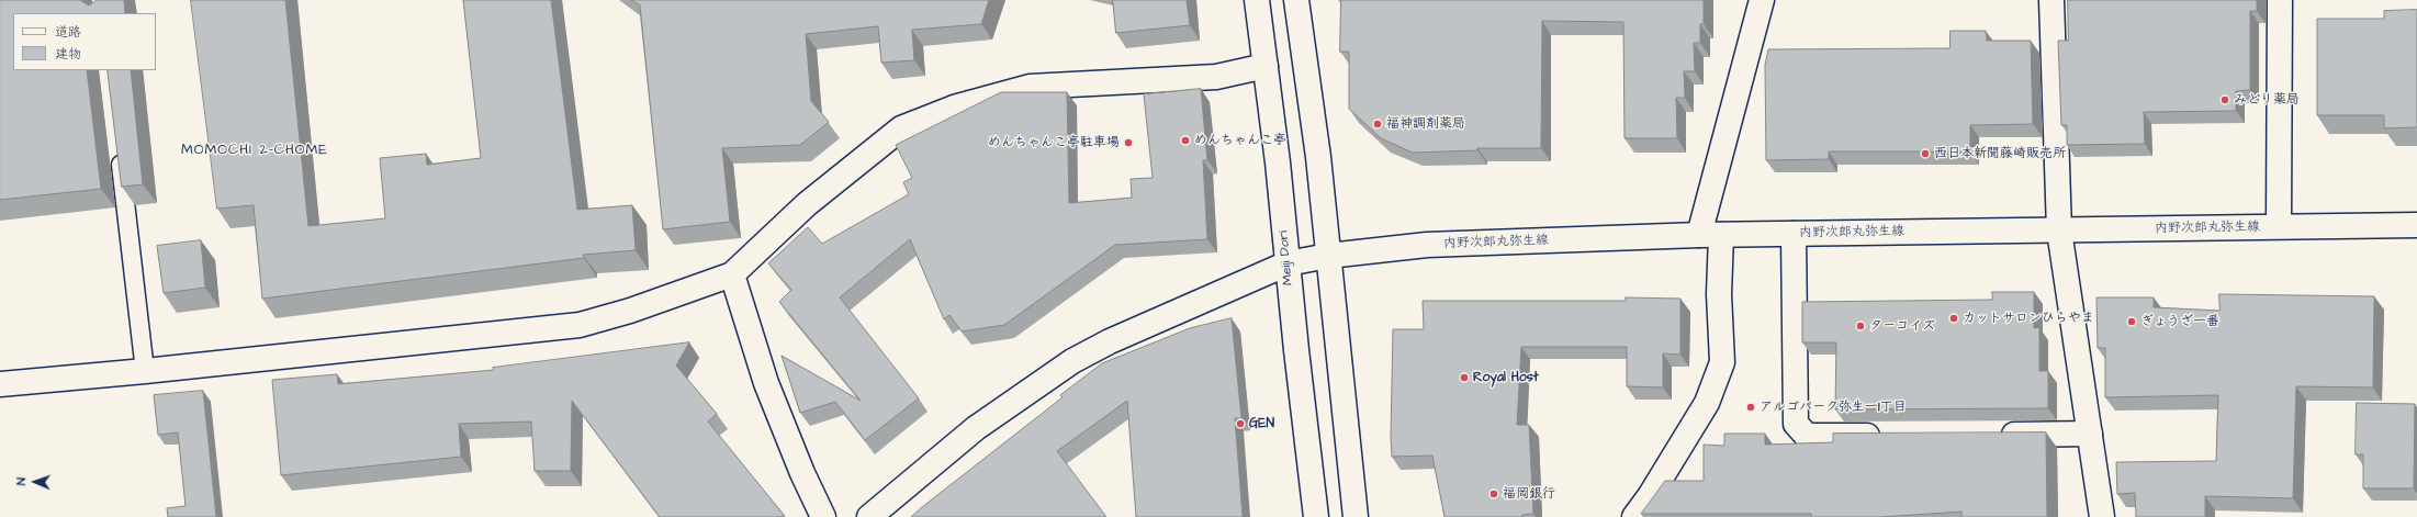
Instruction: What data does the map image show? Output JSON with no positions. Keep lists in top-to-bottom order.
{
  "streets": {
    "street": ["内野次郎丸弥生線", "Meiji Dori"]
  },
  "crossings": [
    ["内野次郎丸弥生線", "Meiji Dori"]
  ],
  "districts": ["MOMOCHI 2-CHOME"],
  "places": [
    "みどり薬局",
    "福神調剤薬局",
    "めんちゃんこ亭",
    "めんちゃんこ亭駐車場",
    "西日本新聞藤崎販売所",
    "カットサロンひらやま",
    "ぎょうざ一番",
    "ターコイズ",
    "Royal Host",
    "アルゴパーク弥生一1丁目",
    "GEN",
    "福岡銀行"
  ],
  "legend": ["道路", "建物"],
  "north": "left"
}
